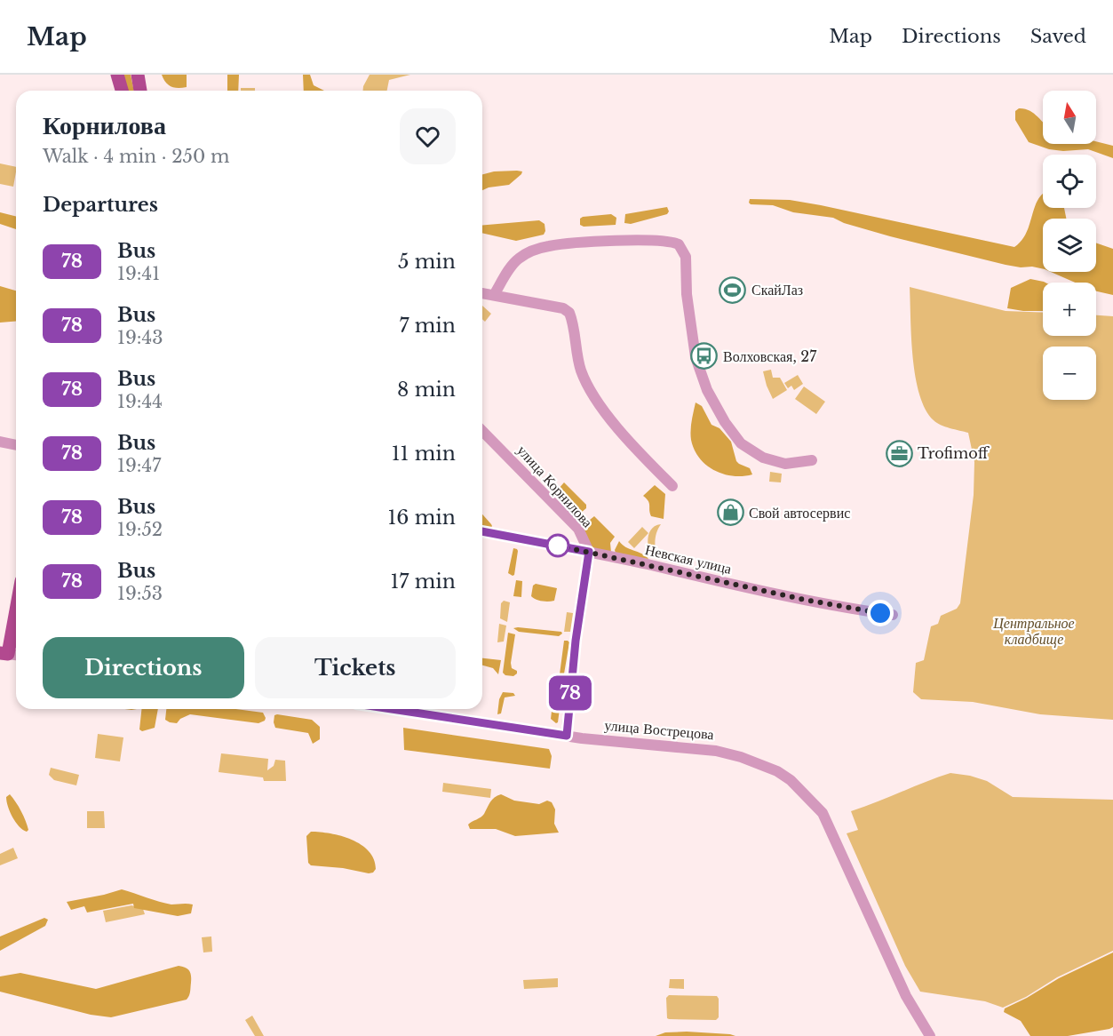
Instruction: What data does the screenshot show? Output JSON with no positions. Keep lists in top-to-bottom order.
{
  "streets": {
    "street": ["улица Корнилова", "Невская улица", "улица Вострецова"]
  },
  "crossings": [
    ["улица Корнилова", "Невская улица"],
    ["улица Корнилова", "улица Вострецова"]
  ],
  "parks": ["Центральное кладбище"],
  "places": {
    "sports": ["СкайЛаз"],
    "bus stop": ["Волховская, 27"],
    "office": ["Trofimoff"],
    "shop": ["Свой автосервис"]
  },
  "lines": ["bus line 78"],
  "north": "top",
  "page": {
    "header": "Map",
    "nav": ["Map", "Directions", "Saved"],
    "on_map": "78",
    "map_buttons": ["+", "−"],
    "heading": [
      ["Корнилова", "Walk · 4 min · 250 m"],
      "Departures"
    ],
    "list": [
      {
        "mark": "78",
        "name": "Bus",
        "note": "19:41",
        "value": "5 min"
      },
      {
        "mark": "78",
        "name": "Bus",
        "note": "19:43",
        "value": "7 min"
      },
      {
        "mark": "78",
        "name": "Bus",
        "note": "19:44",
        "value": "8 min"
      },
      {
        "mark": "78",
        "name": "Bus",
        "note": "19:47",
        "value": "11 min"
      },
      {
        "mark": "78",
        "name": "Bus",
        "note": "19:52",
        "value": "16 min"
      },
      {
        "mark": "78",
        "name": "Bus",
        "note": "19:53",
        "value": "17 min"
      }
    ],
    "buttons": ["Directions", "Tickets"]
  }
}
